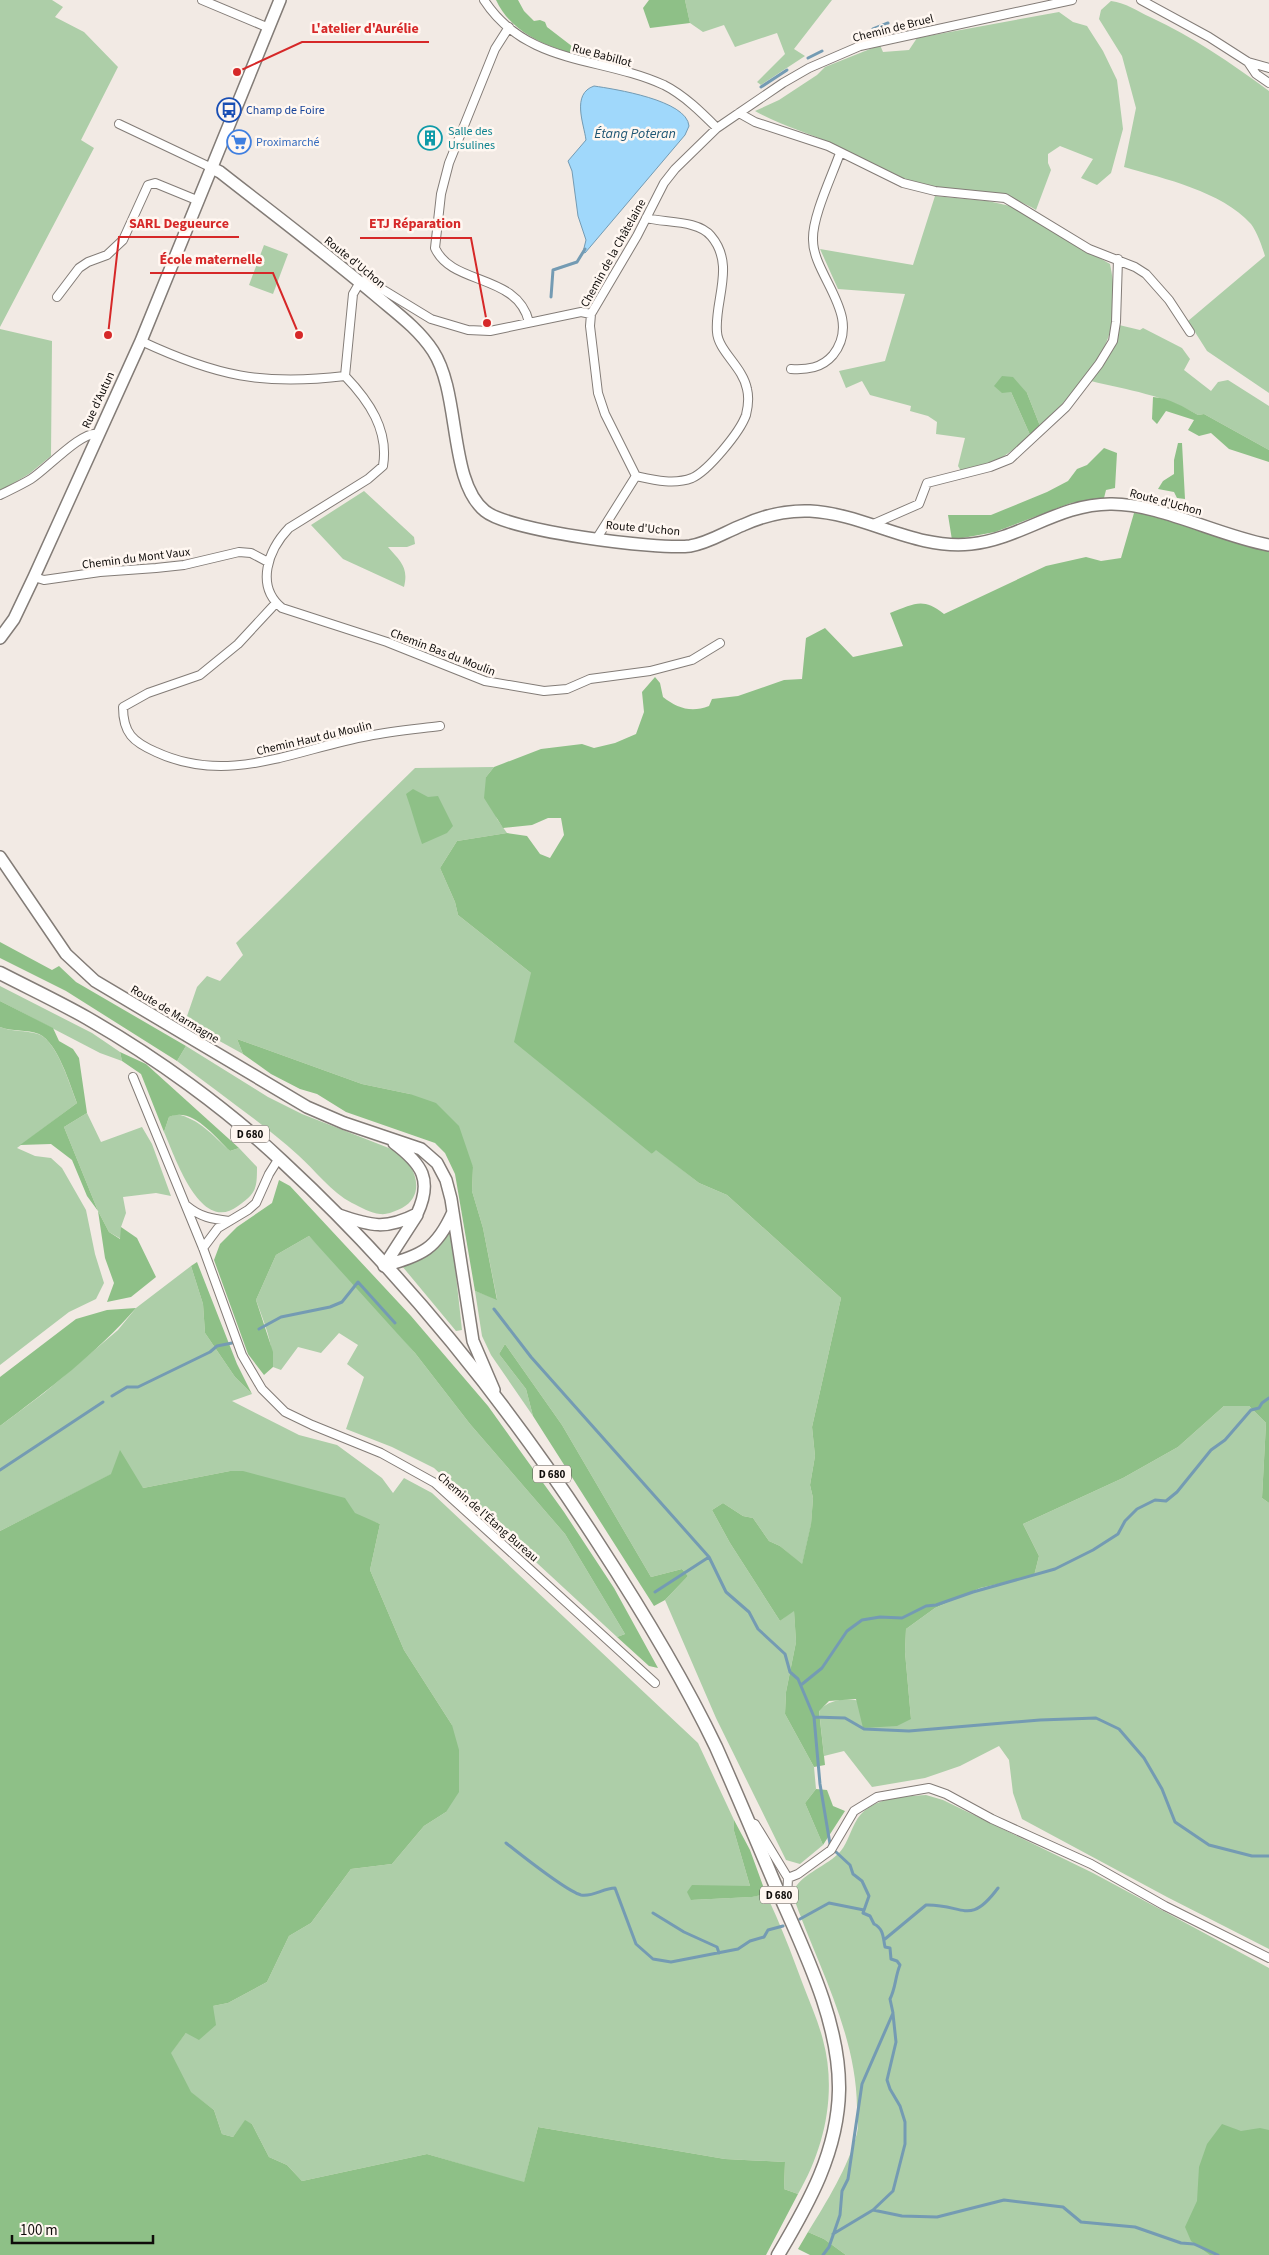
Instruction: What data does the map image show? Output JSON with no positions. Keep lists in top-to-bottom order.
{
  "streets": {
    "main road": [
      "Route d'Uchon",
      "Rue d'Autun",
      "Route de Marmagne",
      "D 680"
    ],
    "street": [
      "Chemin de Bruel",
      "Rue Babillot",
      "Chemin de la Châtelaine",
      "Chemin du Mont Vaux",
      "Chemin Bas du Moulin",
      "Chemin Haut du Moulin",
      "Chemin de l'Étang Bureau"
    ]
  },
  "crossings": [
    ["Chemin de Bruel", "Chemin de la Châtelaine"],
    ["Rue Babillot", "Chemin de la Châtelaine"],
    ["Route d'Uchon", "Rue d'Autun"],
    ["Rue d'Autun", "Chemin du Mont Vaux"],
    ["Chemin Bas du Moulin", "Chemin Haut du Moulin"],
    ["Route de Marmagne", "D 680"]
  ],
  "water": ["Étang Poteran"],
  "places": {
    "other": [
      "L'atelier d'Aurélie",
      "ETJ Réparation",
      "SARL Degueurce",
      "École maternelle"
    ],
    "bus stop": ["Champ de Foire"],
    "building": ["Salle des Ursulines"],
    "supermarket": ["Proximarché"]
  },
  "scale_bar": "100 m"
}
